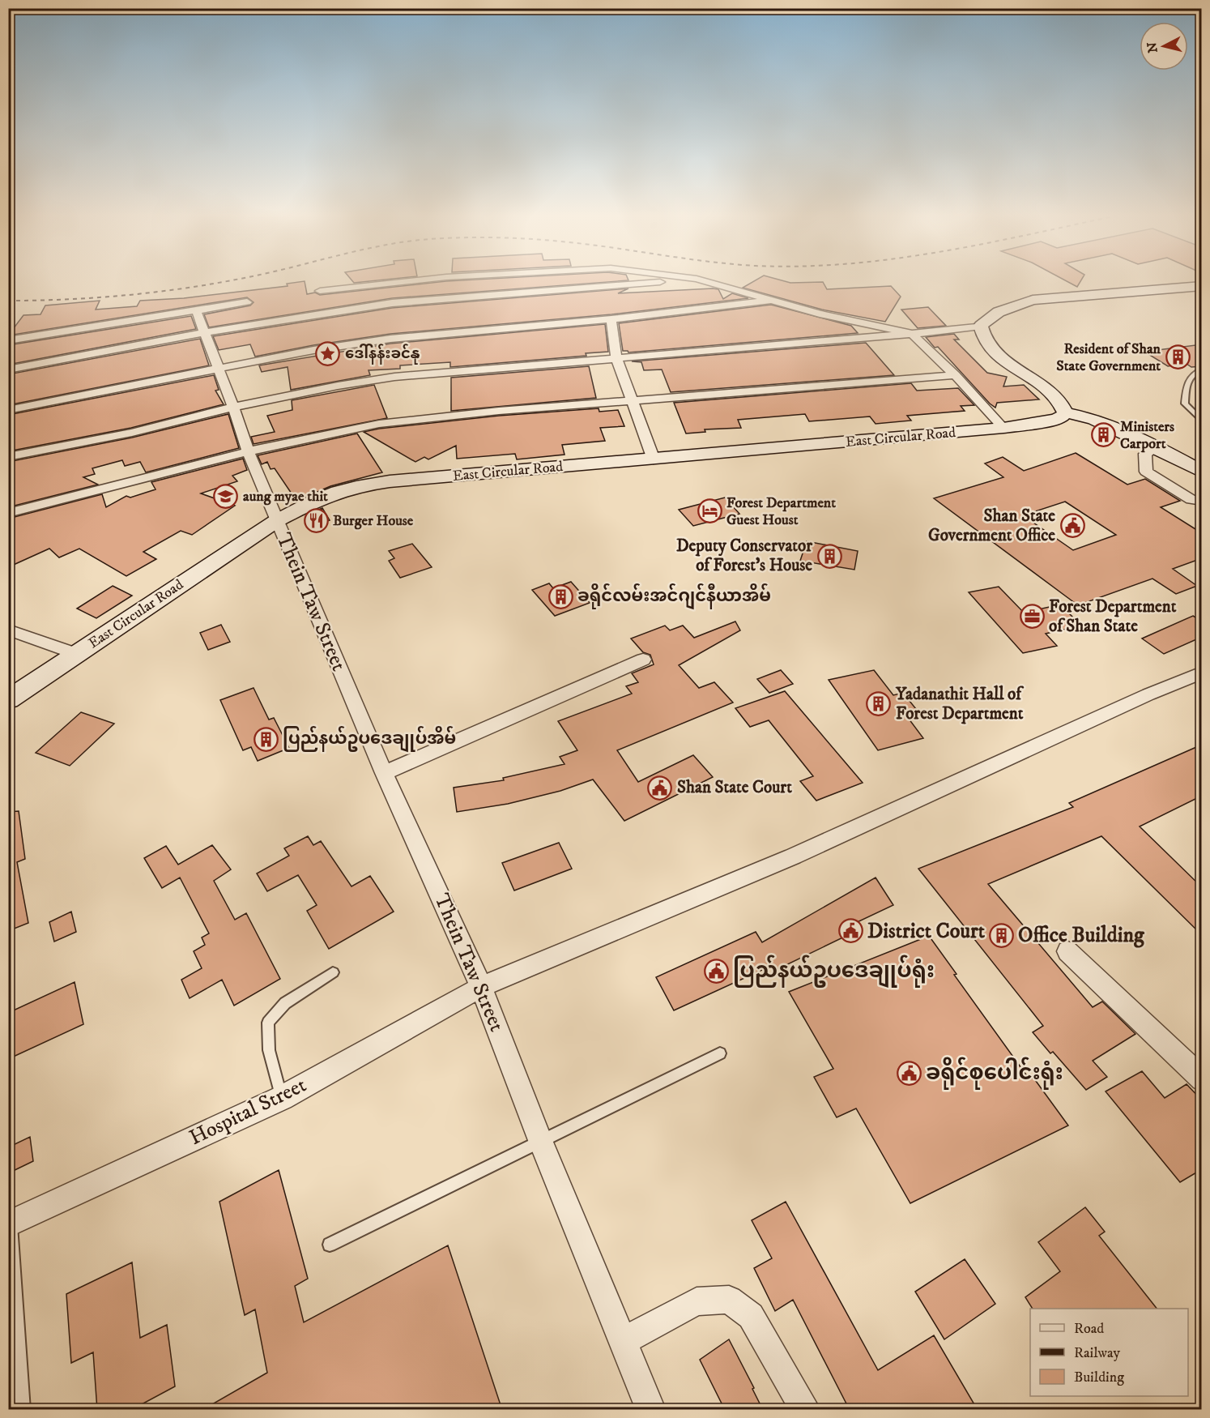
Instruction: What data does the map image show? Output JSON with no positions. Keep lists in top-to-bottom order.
{
  "streets": {
    "street": ["East Circular Road", "Thein Taw Street", "Hospital Street"]
  },
  "crossings": [
    ["East Circular Road", "Thein Taw Street"],
    ["Thein Taw Street", "Hospital Street"]
  ],
  "places": {
    "place": ["ဒေါ်နန်းခင်နု"],
    "building": [
      "Resident of Shan State Government",
      "Ministers Carport",
      "Deputy Conservator of Forest's House",
      "ခရိုင်လမ်းအင်ဂျင်နီယာအိမ်",
      "Yadanathit Hall of Forest Department",
      "ပြည်နယ်ဥပဒေချုပ်အိမ်",
      "Office Building"
    ],
    "school or university": ["aung myae thit"],
    "hotel": ["Forest Department Guest Houst"],
    "restaurant": ["Burger House"],
    "public building": [
      "Shan State Government Office",
      "Shan State Court",
      "District Court",
      "ပြည်နယ်ဥပဒေချုပ်ရုံး",
      "ခရိုင်စုပေါင်းရုံး"
    ],
    "office": ["Forest Department of Shan State"]
  },
  "legend": ["Road", "Railway", "Building"],
  "north": "left"
}
